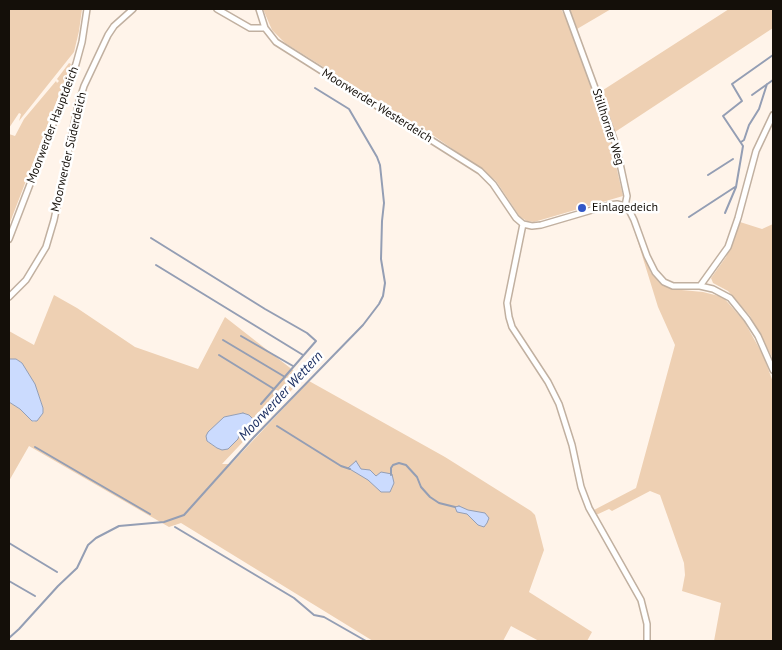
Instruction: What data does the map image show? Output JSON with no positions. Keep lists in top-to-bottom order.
{
  "streets": {
    "street": [
      "Moorwerder Westerdeich",
      "Moorwerder Hauptdeich",
      "Stillhorner Weg",
      "Moorwerder Süderdeich"
    ]
  },
  "water": ["Moorwerder Wettern"],
  "places": ["Einlagedeich"]
}
